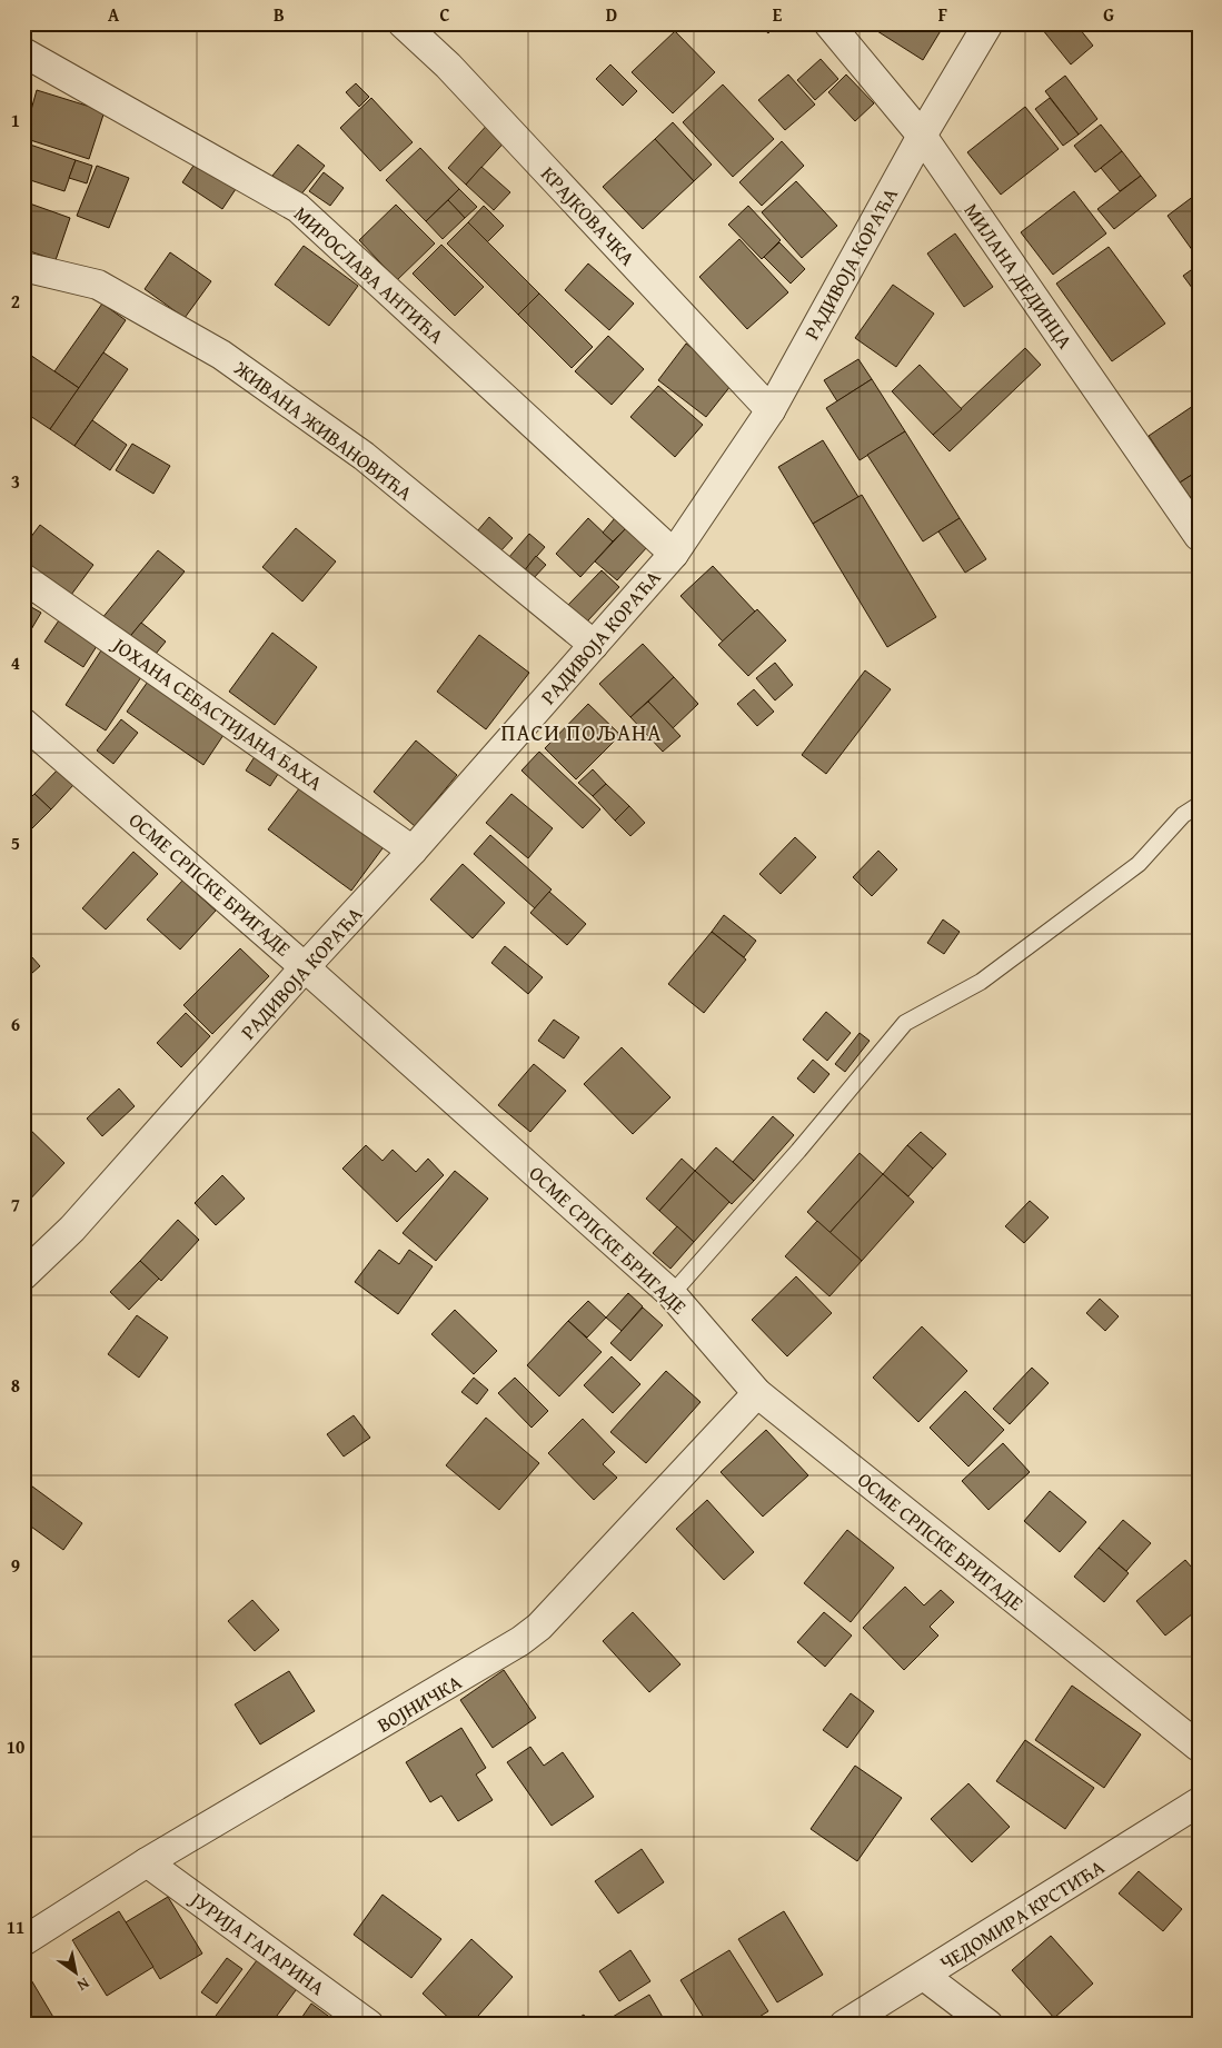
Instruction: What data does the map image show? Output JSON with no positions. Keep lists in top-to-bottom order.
{
  "streets": {
    "street": [
      "КРАЈКОВАЧКА",
      "РАДИВОЈА КОРАЋА",
      "МИРОСЛАВА АНТИЋА",
      "МИЛАНА ДЕДИНЦА",
      "ЖИВАНА ЖИВАНОВИЋА",
      "ЈОХАНА СЕБАСТИЈАНА БАХА",
      "ОСМЕ СРПСКЕ БРИГАДЕ",
      "ВОЈНИЧКА",
      "ЧЕДОМИРА КРСТИЋА",
      "ЈУРИЈА ГАГАРИНА"
    ]
  },
  "crossings": [
    ["КРАЈКОВАЧКА", "РАДИВОЈА КОРАЋА"],
    ["РАДИВОЈА КОРАЋА", "МИРОСЛАВА АНТИЋА"],
    ["РАДИВОЈА КОРАЋА", "МИЛАНА ДЕДИНЦА"],
    ["РАДИВОЈА КОРАЋА", "ЖИВАНА ЖИВАНОВИЋА"],
    ["РАДИВОЈА КОРАЋА", "ЈОХАНА СЕБАСТИЈАНА БАХА"],
    ["РАДИВОЈА КОРАЋА", "ОСМЕ СРПСКЕ БРИГАДЕ"],
    ["ОСМЕ СРПСКЕ БРИГАДЕ", "ВОЈНИЧКА"],
    ["ВОЈНИЧКА", "ЈУРИЈА ГАГАРИНА"]
  ],
  "districts": ["ПАСИ ПОЉАНА"],
  "north": "bottom right",
  "grid": {
    "columns": [
      "A",
      "B",
      "C",
      "D",
      "E",
      "F",
      "G"
    ],
    "rows": [
      "1",
      "2",
      "3",
      "4",
      "5",
      "6",
      "7",
      "8",
      "9",
      "10",
      "11"
    ]
  }
}
